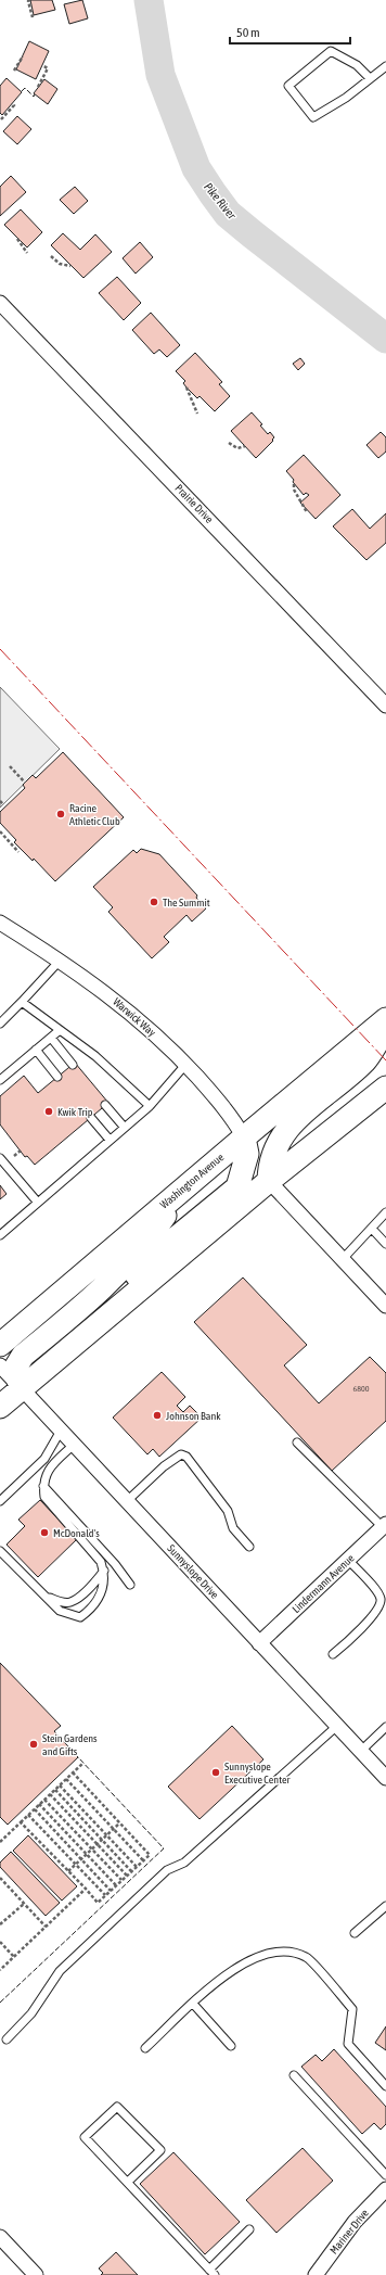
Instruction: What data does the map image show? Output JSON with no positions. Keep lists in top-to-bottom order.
{
  "streets": {
    "main road": ["Washington Avenue"],
    "street": [
      "Prairie Drive",
      "Warwick Way",
      "Sunnyslope Drive",
      "Lindermann Avenue",
      "Mariner Drive"
    ]
  },
  "crossings": [
    ["Warwick Way", "Washington Avenue"],
    ["Sunnyslope Drive", "Lindermann Avenue"]
  ],
  "water": ["Pike River"],
  "places": [
    "Racine Athletic Club",
    "The Summit",
    "Kwik Trip",
    "Johnson Bank",
    "McDonald's",
    "Stein Gardens and Gifts",
    "Sunnyslope Executive Center"
  ],
  "house_numbers": ["6800"],
  "scale_bar": "50 m"
}
